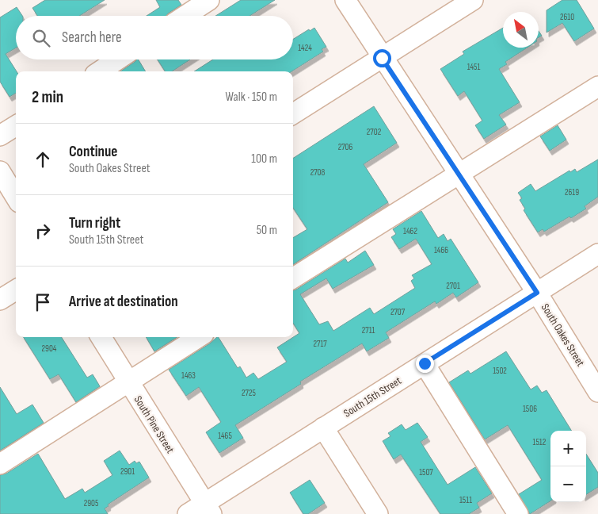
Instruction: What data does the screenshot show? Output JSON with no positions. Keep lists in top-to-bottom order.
{
  "streets": {
    "street": ["South Oakes Street", "South 15th Street", "South Pine Street"]
  },
  "crossings": [
    ["South Oakes Street", "South 15th Street"],
    ["South 15th Street", "South Pine Street"]
  ],
  "house_numbers": [
    "2610",
    "1424",
    "1451",
    "2702",
    "2706",
    "2708",
    "2619",
    "1462",
    "1466",
    "2701",
    "2707",
    "2711",
    "2717",
    "2904",
    "1502",
    "1463",
    "2725",
    "1506",
    "1465",
    "1512",
    "2901",
    "1507",
    "1511",
    "2905"
  ],
  "north": "top left",
  "page": {
    "search": "Search here",
    "heading": ["2 min", "Walk · 150 m"],
    "list": [
      ["Continue", "South Oakes Street", "100 m"],
      ["Turn right", "South 15th Street", "50 m"],
      "Arrive at destination"
    ],
    "map_buttons": ["+", "−"]
  }
}
